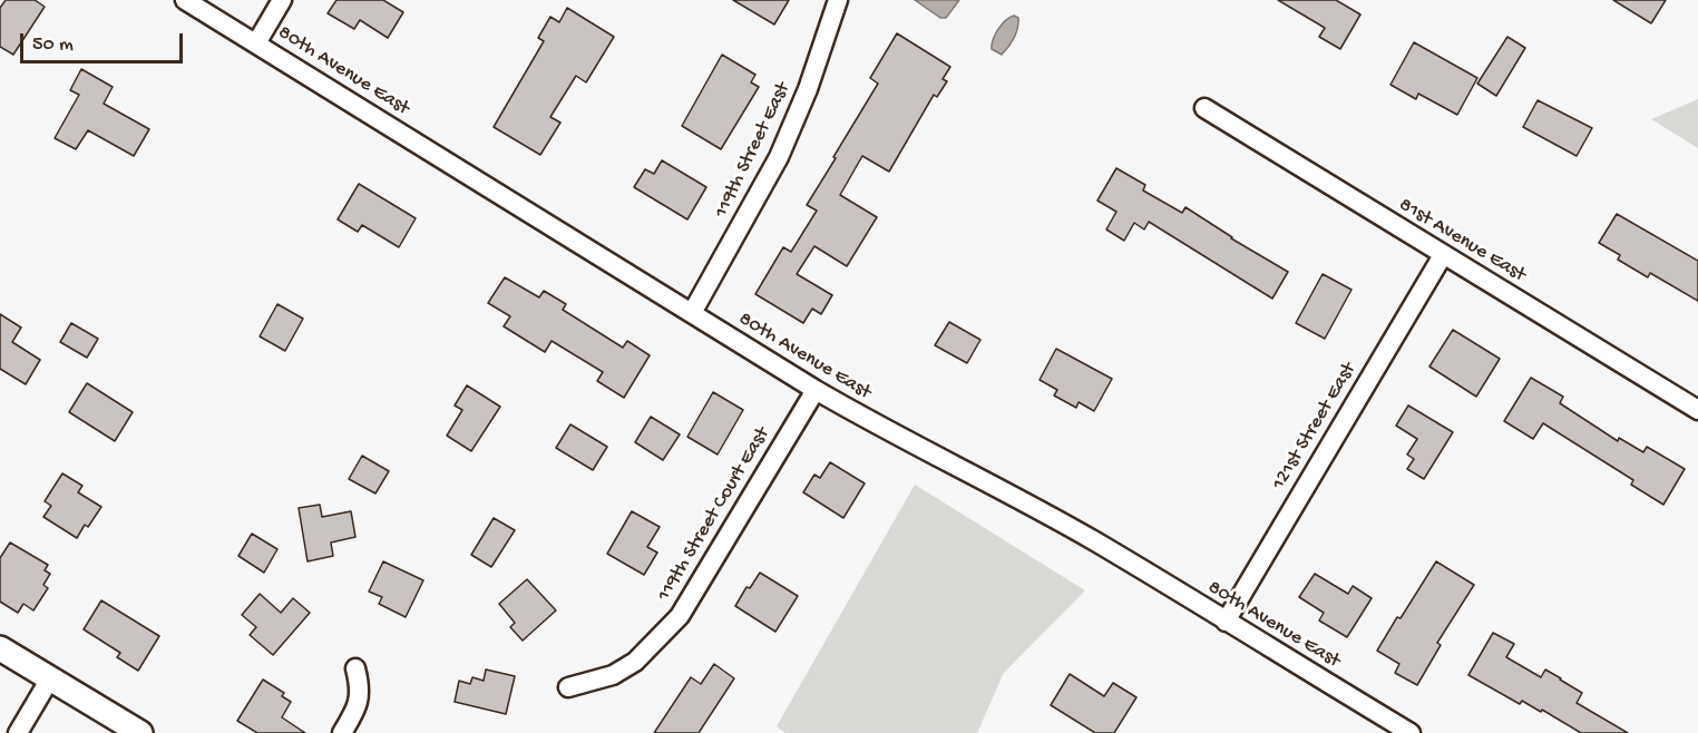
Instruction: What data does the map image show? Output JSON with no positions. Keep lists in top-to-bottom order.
{
  "streets": {
    "street": [
      "80th Avenue East",
      "119th Street East",
      "81st Avenue East",
      "121st Street East",
      "119th Street Court East"
    ]
  },
  "crossings": [
    ["80th Avenue East", "119th Street East"],
    ["80th Avenue East", "121st Street East"],
    ["80th Avenue East", "119th Street Court East"],
    ["81st Avenue East", "121st Street East"]
  ],
  "scale_bar": "50 m"
}
